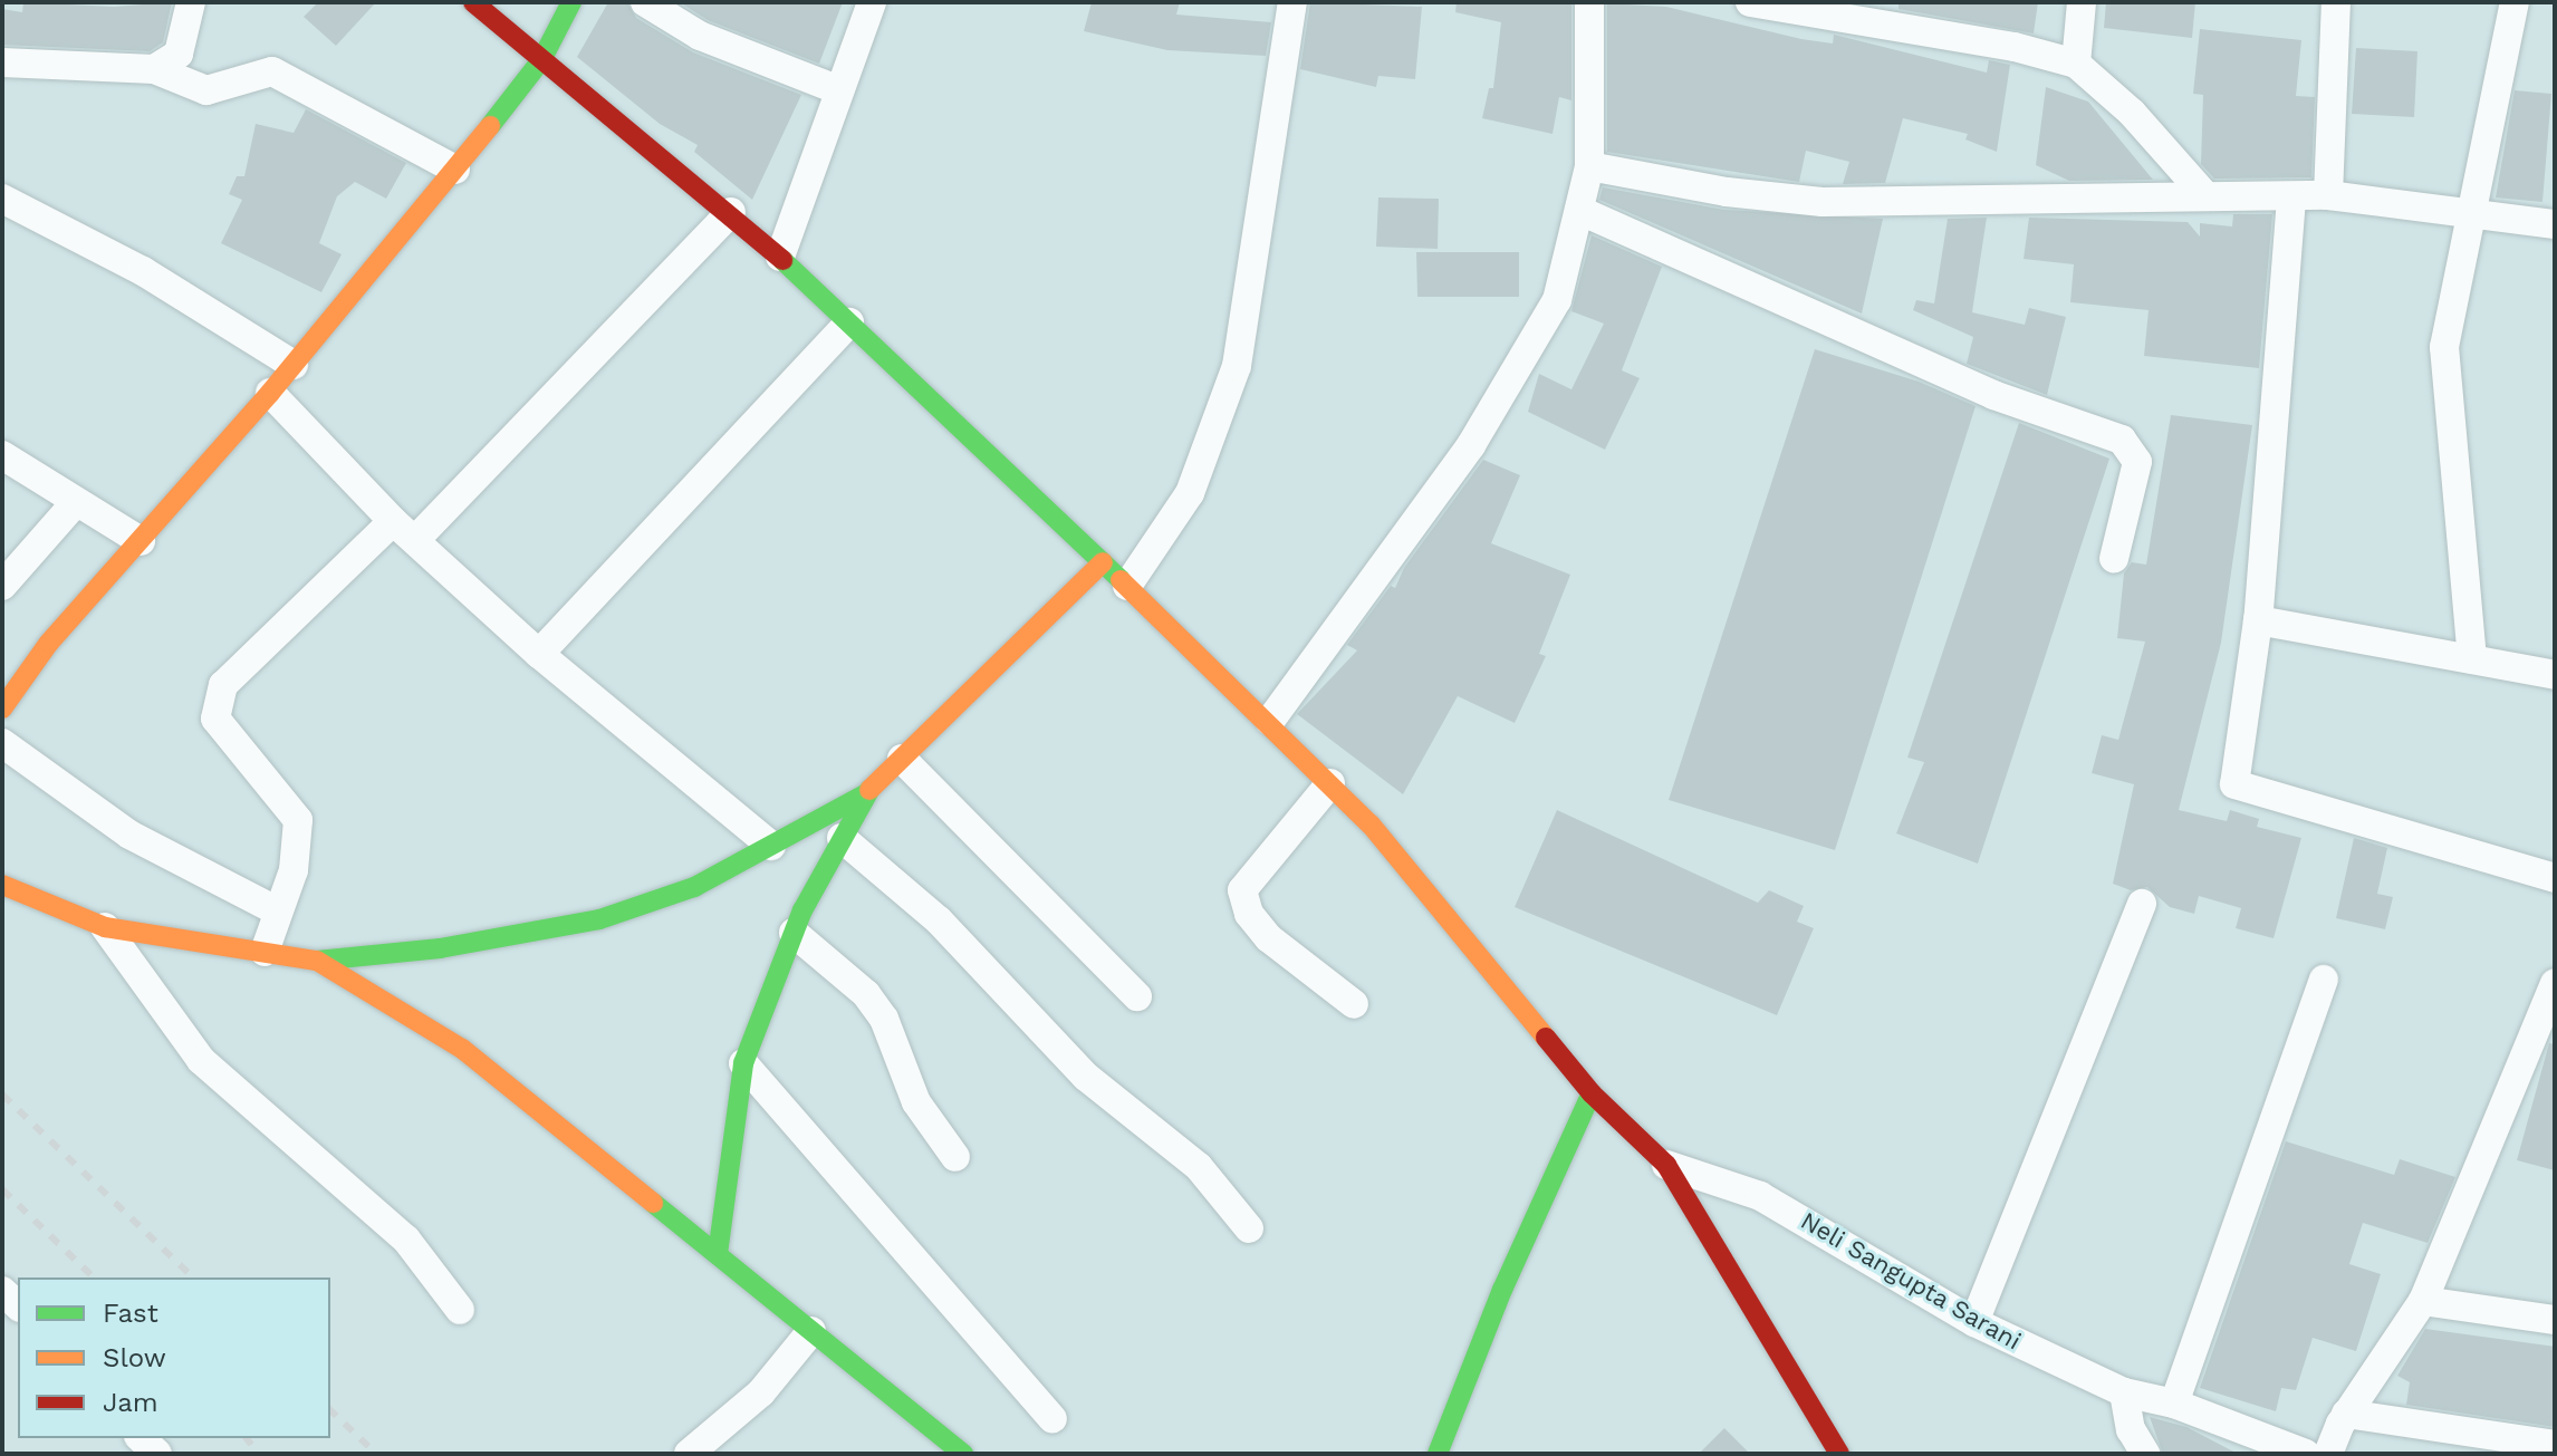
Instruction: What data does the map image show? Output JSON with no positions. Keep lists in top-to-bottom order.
{
  "streets": {
    "street": ["Neli Sangupta Sarani"]
  },
  "legend": ["Fast", "Slow", "Jam"]
}
